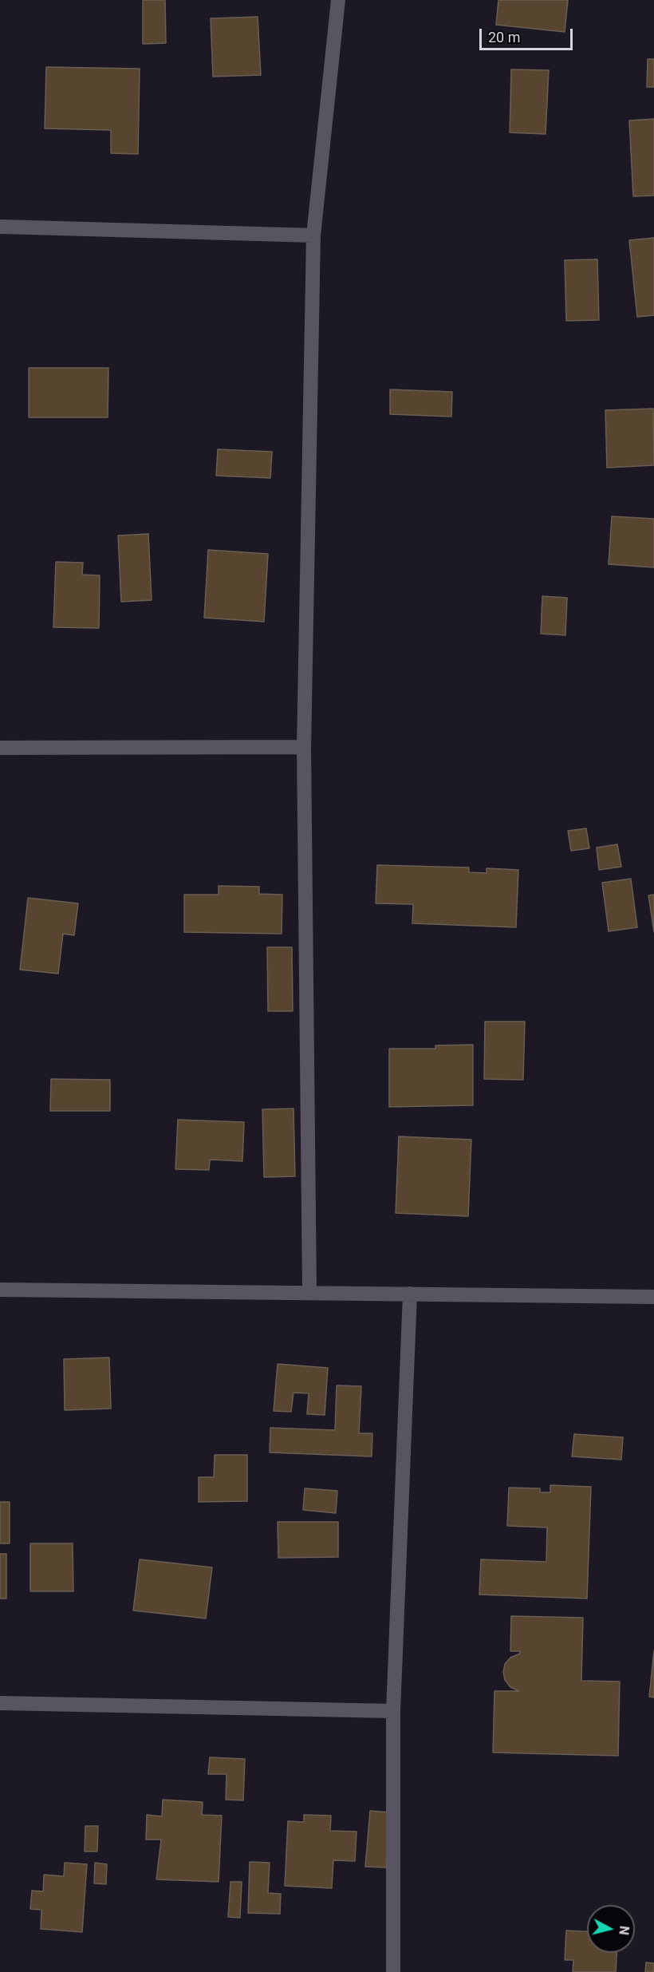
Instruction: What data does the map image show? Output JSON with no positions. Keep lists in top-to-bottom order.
{
  "scale_bar": "20 m",
  "north": "right"
}
